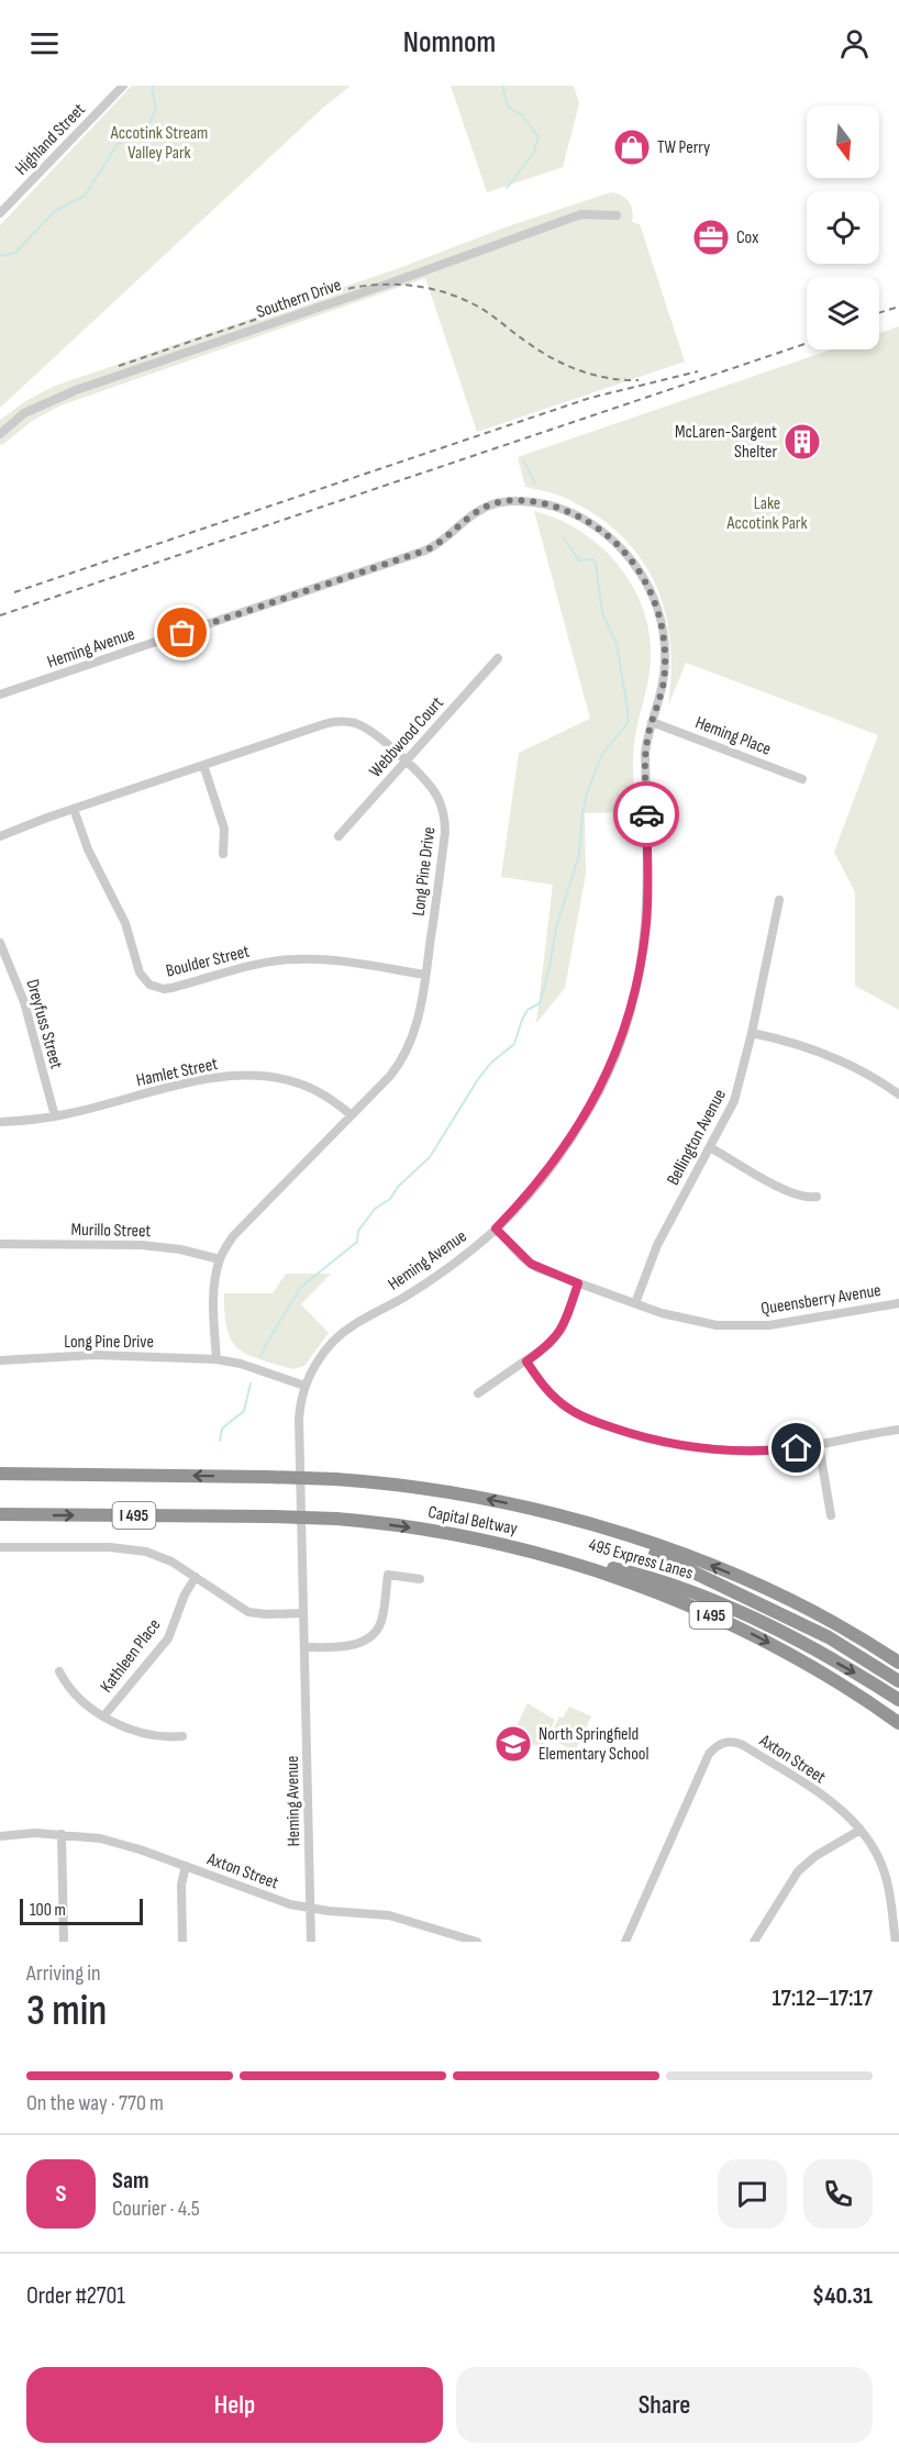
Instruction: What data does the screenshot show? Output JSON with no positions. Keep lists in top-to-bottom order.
{
  "streets": {
    "highway": ["I 495", "Capital Beltway", "495 Express Lanes"],
    "street": [
      "Highland Street",
      "Southern Drive",
      "Heming Avenue",
      "Heming Place",
      "Webbwood Court",
      "Long Pine Drive",
      "Boulder Street",
      "Dreyfuss Street",
      "Hamlet Street",
      "Bellington Avenue",
      "Murillo Street",
      "Queensberry Avenue",
      "Kathleen Place",
      "Axton Street"
    ]
  },
  "crossings": [
    ["Heming Avenue", "Heming Place"],
    ["Heming Avenue", "Long Pine Drive"],
    ["Heming Avenue", "Queensberry Avenue"],
    ["Heming Avenue", "Axton Street"],
    ["Webbwood Court", "Long Pine Drive"],
    ["Long Pine Drive", "Boulder Street"],
    ["Long Pine Drive", "Hamlet Street"],
    ["Long Pine Drive", "Murillo Street"],
    ["Dreyfuss Street", "Hamlet Street"],
    ["Bellington Avenue", "Queensberry Avenue"],
    ["Capital Beltway", "495 Express Lanes"]
  ],
  "parks": ["Accotink Stream Valley Park", "Lake Accotink Park"],
  "places": {
    "shop": ["TW Perry"],
    "office": ["Cox"],
    "building": ["McLaren-Sargent Shelter"],
    "school or university": ["North Springfield Elementary School"]
  },
  "scale_bar": "100 m",
  "north": "bottom",
  "page": {
    "header": "Nomnom",
    "scale": "100 m",
    "heading": ["3 min", "Arriving in", "17:12–17:17"],
    "panel": [
      "Sam",
      "Courier · 4.5",
      "Order #2701",
      "$40.31"
    ],
    "bar": "On the way · 770 m",
    "round": "S",
    "buttons": ["Help", "Share"]
  }
}
